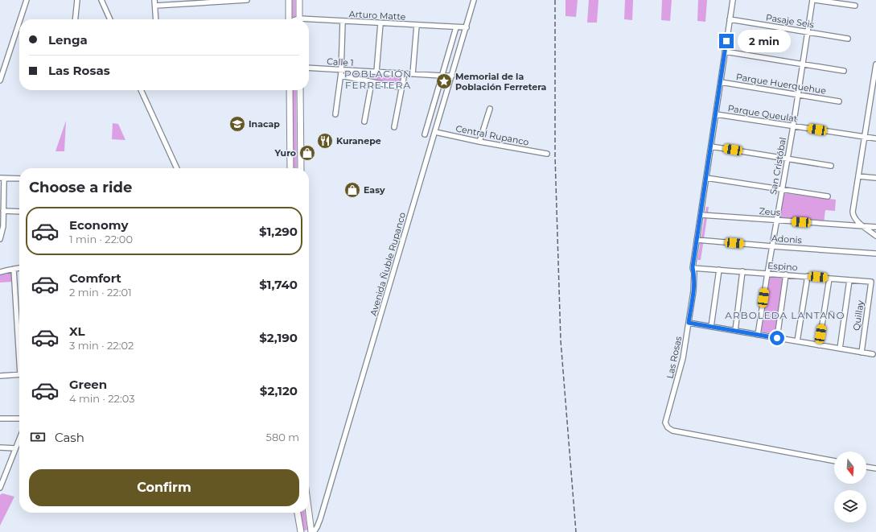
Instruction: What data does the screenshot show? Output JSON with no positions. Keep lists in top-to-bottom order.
{
  "streets": {
    "street": [
      "Arturo Matte",
      "Pasaje Seis",
      "Calle 1",
      "Parque Huerquehue",
      "Parque Queulat",
      "Central Rupanco",
      "San Cristóbal",
      "Zeus",
      "Adonis",
      "Avenida Ñuble Rupanco",
      "Espino",
      "Quillay",
      "Las Rosas"
    ]
  },
  "crossings": [
    ["Arturo Matte", "Avenida Ñuble Rupanco"],
    ["Pasaje Seis", "San Cristóbal"],
    ["Pasaje Seis", "Las Rosas"],
    ["Calle 1", "Avenida Ñuble Rupanco"],
    ["Parque Huerquehue", "San Cristóbal"],
    ["Parque Huerquehue", "Las Rosas"],
    ["Parque Queulat", "San Cristóbal"],
    ["Parque Queulat", "Las Rosas"],
    ["Central Rupanco", "Avenida Ñuble Rupanco"],
    ["San Cristóbal", "Zeus"],
    ["San Cristóbal", "Adonis"],
    ["San Cristóbal", "Espino"],
    ["Zeus", "Las Rosas"],
    ["Adonis", "Las Rosas"],
    ["Espino", "Quillay"],
    ["Espino", "Las Rosas"]
  ],
  "districts": ["POBLACIÓN FERRETERA", "ARBOLEDA LANTAÑO"],
  "places": {
    "place": ["Memorial de la Población Ferretera"],
    "school or university": ["Inacap"],
    "restaurant": ["Kuranepe"],
    "shop": ["Yuro", "Easy"]
  },
  "north": "bottom",
  "page": {
    "banner": ["Lenga", "Las Rosas"],
    "bubble": "2 min",
    "heading": "Choose a ride",
    "list": [
      {
        "name": "Economy",
        "note": "1 min · 22:00",
        "value": "$1,290"
      },
      {
        "name": "Comfort",
        "note": "2 min · 22:01",
        "value": "$1,740"
      },
      {
        "name": "XL",
        "note": "3 min · 22:02",
        "value": "$2,190"
      },
      {
        "name": "Green",
        "note": "4 min · 22:03",
        "value": "$2,120"
      }
    ],
    "pay": ["Cash", "580 m"],
    "buttons": "Confirm"
  }
}
